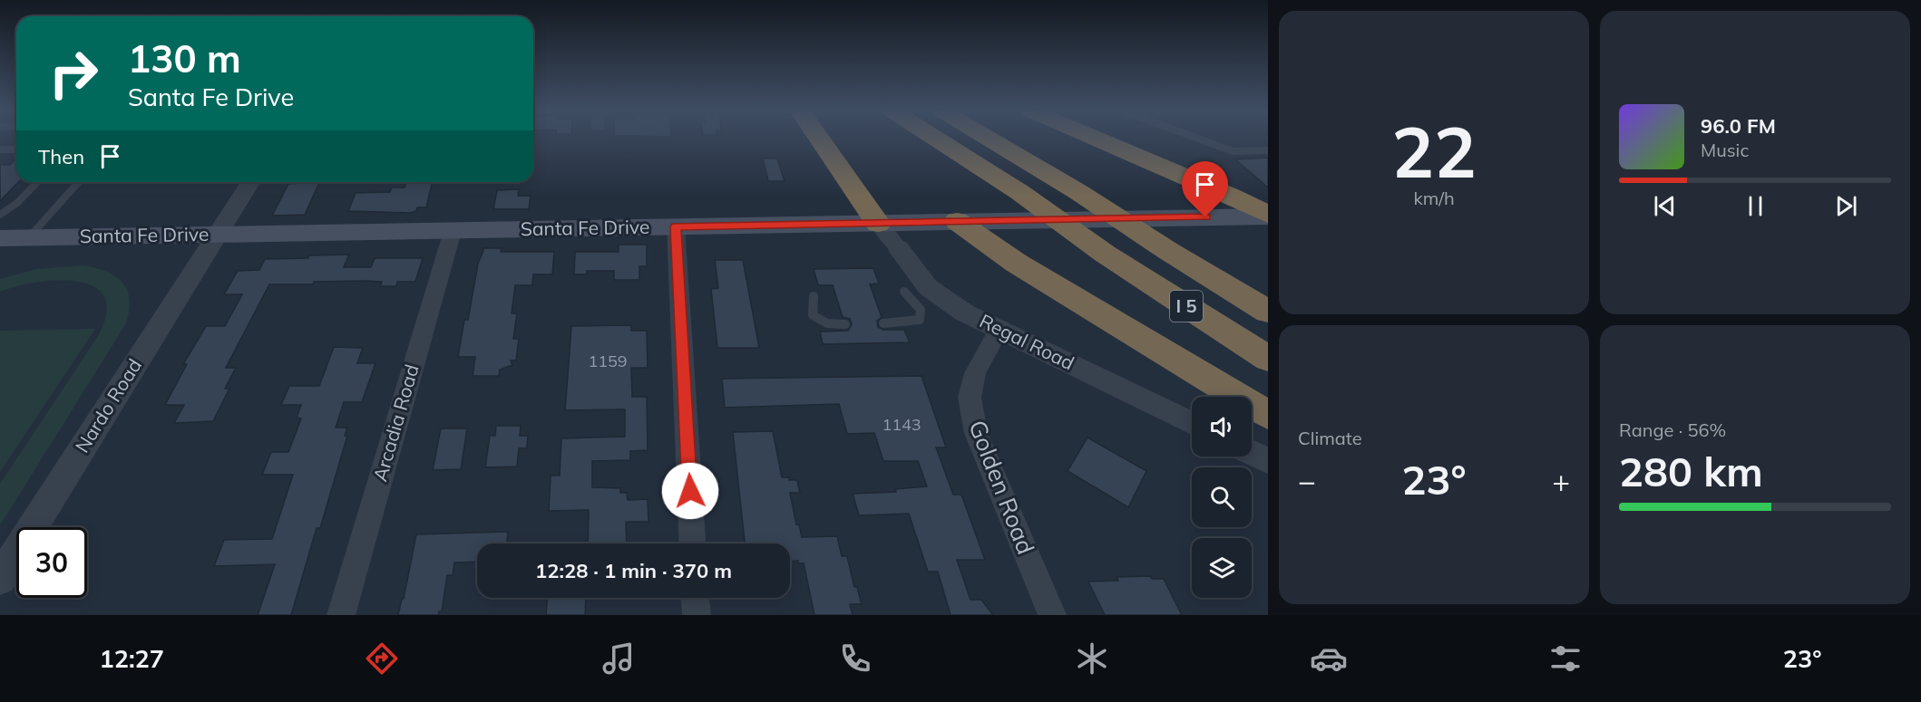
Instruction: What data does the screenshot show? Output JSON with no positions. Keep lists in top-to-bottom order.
{
  "streets": {
    "highway": ["I 5"],
    "main road": ["Santa Fe Drive"],
    "street": [
      "Regal Road",
      "Nardo Road",
      "Arcadia Road",
      "Golden Road"
    ]
  },
  "crossings": [
    ["Santa Fe Drive", "Regal Road"],
    ["Santa Fe Drive", "Nardo Road"],
    ["Santa Fe Drive", "Arcadia Road"],
    ["Regal Road", "Golden Road"]
  ],
  "house_numbers": ["1159", "1143"],
  "page": {
    "tile": [
      ["22", "km/h"],
      "Climate",
      ["Range · 56%", "280 km"]
    ],
    "turn": ["130 m", "Santa Fe Drive"],
    "song": ["96.0 FM", "Music"],
    "then": "Then",
    "heat": ["−", "23°", "+"],
    "limit": "30",
    "trip": "12:28 · 1 min · 370 m",
    "tabs": ["12:27", "23°"]
  }
}
